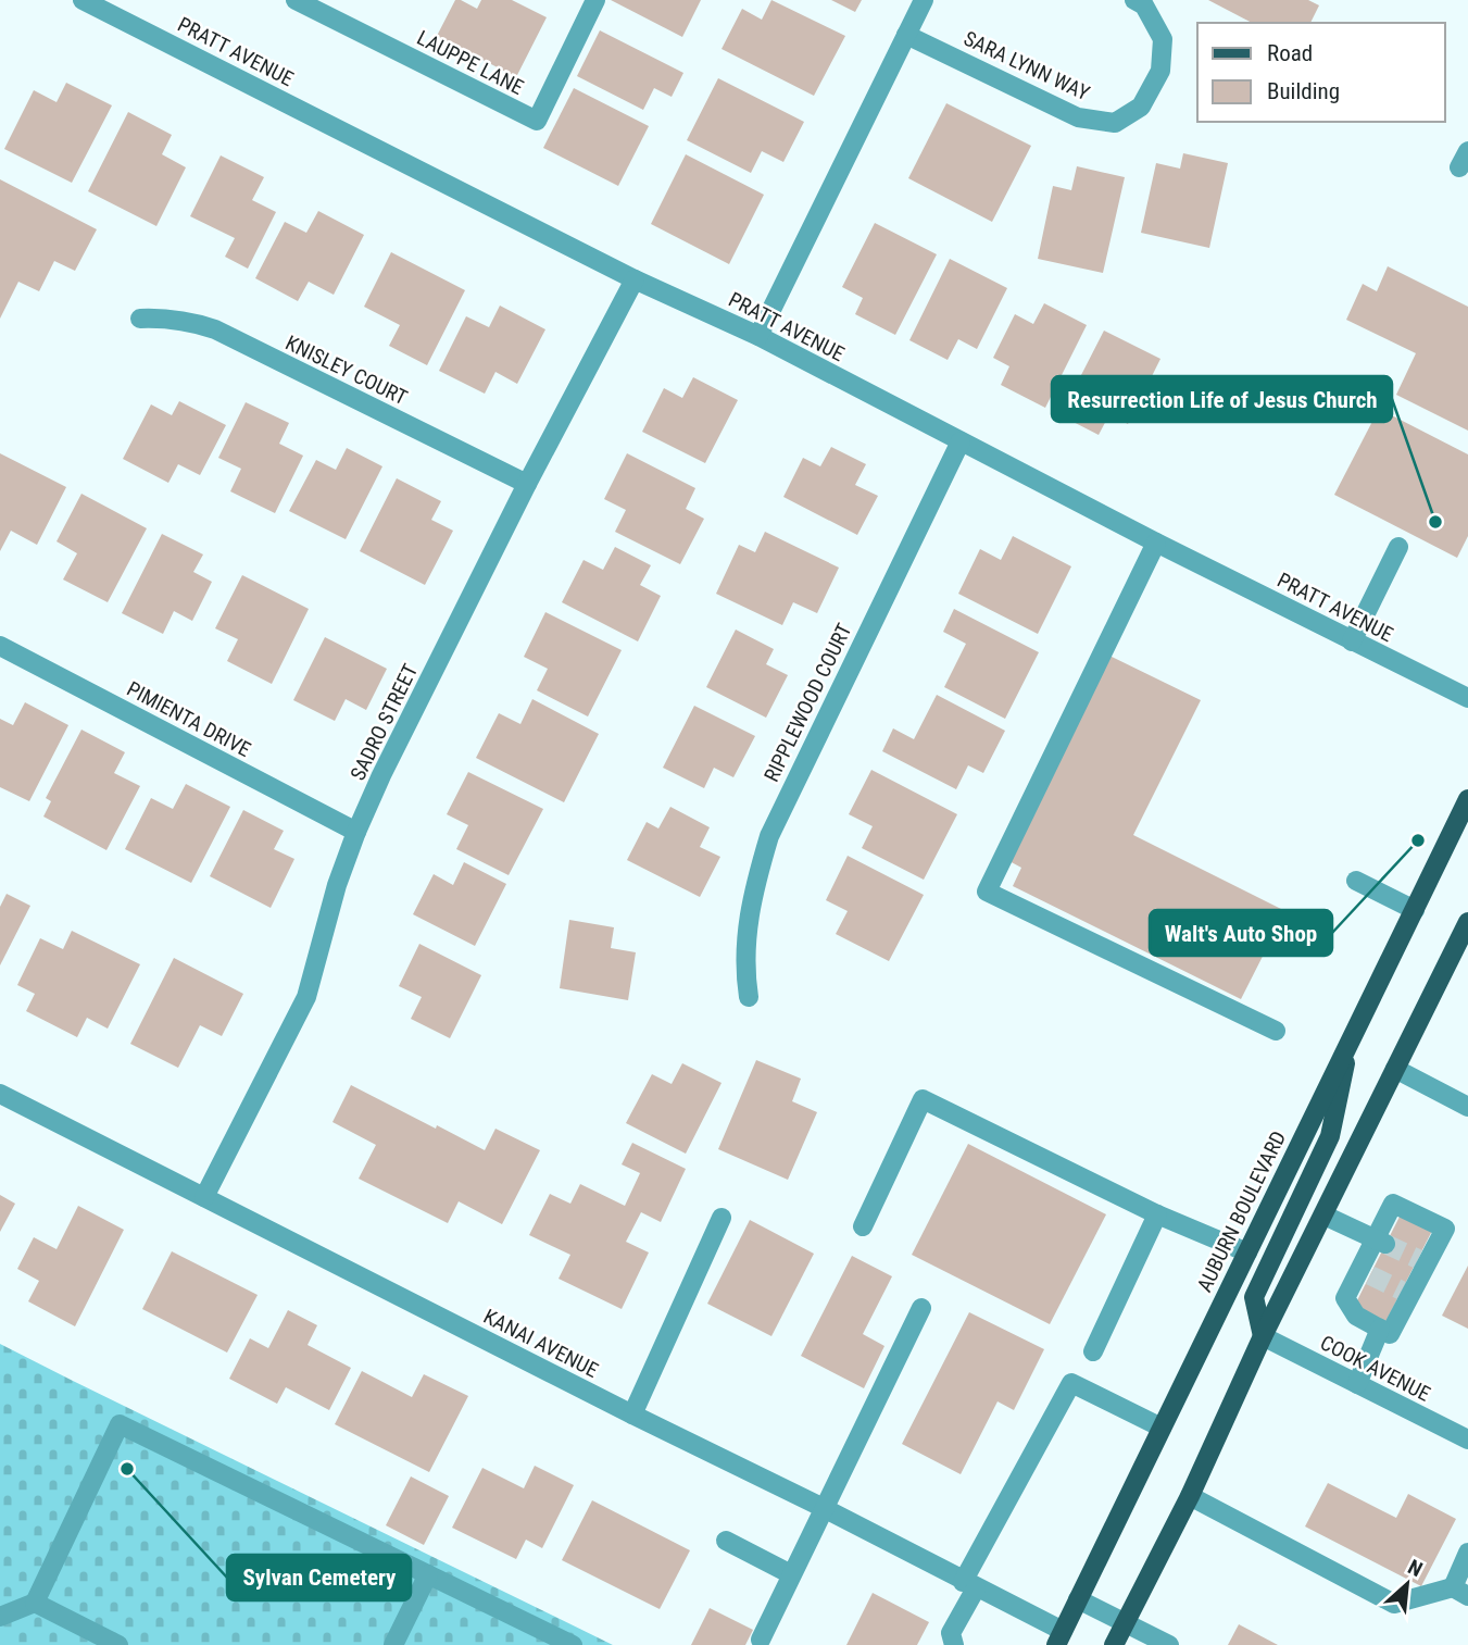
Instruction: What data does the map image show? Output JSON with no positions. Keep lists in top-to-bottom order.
{
  "streets": {
    "main road": ["AUBURN BOULEVARD"],
    "street": [
      "PRATT AVENUE",
      "LAUPPE LANE",
      "SARA LYNN WAY",
      "KNISLEY COURT",
      "RIPPLEWOOD COURT",
      "PIMIENTA DRIVE",
      "SADRO STREET",
      "KANAI AVENUE",
      "COOK AVENUE"
    ]
  },
  "crossings": [
    ["PRATT AVENUE", "RIPPLEWOOD COURT"],
    ["PRATT AVENUE", "SADRO STREET"],
    ["KNISLEY COURT", "SADRO STREET"],
    ["PIMIENTA DRIVE", "SADRO STREET"],
    ["SADRO STREET", "KANAI AVENUE"],
    ["AUBURN BOULEVARD", "KANAI AVENUE"]
  ],
  "places": ["Resurrection Life of Jesus Church", "Walt's Auto Shop", "Sylvan Cemetery"],
  "legend": ["Road", "Building"],
  "north": "top right"
}
